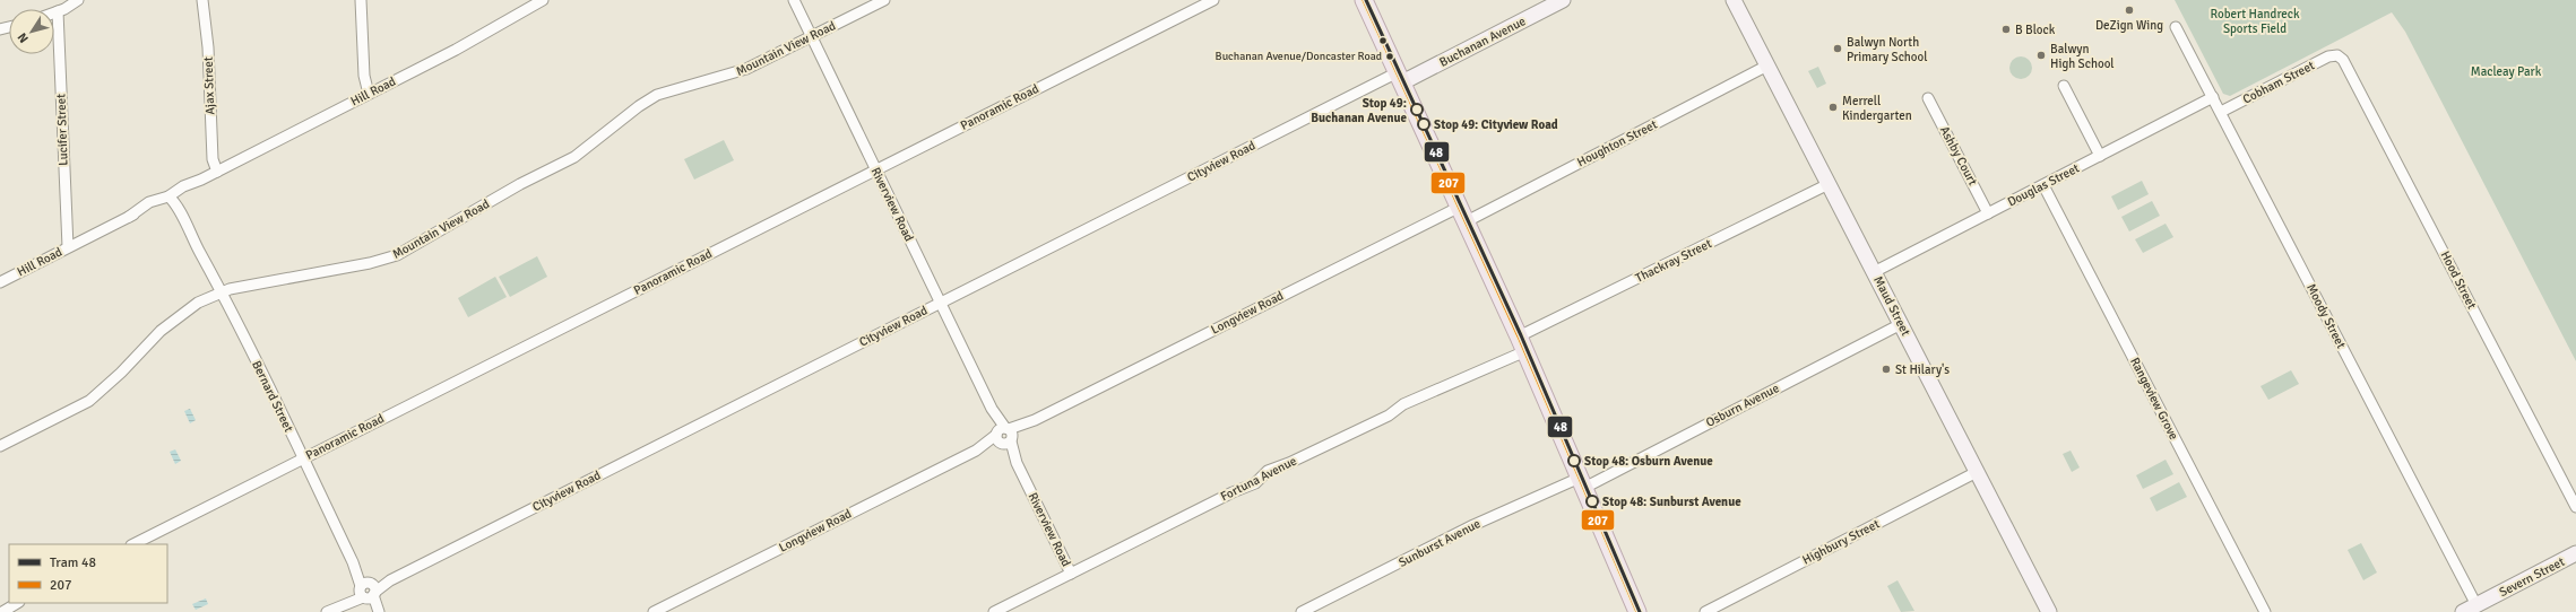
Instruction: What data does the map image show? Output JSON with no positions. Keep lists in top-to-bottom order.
{
  "streets": {
    "street": [
      "Buchanan Avenue",
      "Mountain View Road",
      "Cobham Street",
      "Ajax Street",
      "Hill Road",
      "Panoramic Road",
      "Lucifer Street",
      "Houghton Street",
      "Ashby Court",
      "Cityview Road",
      "Douglas Street",
      "Riverview Road",
      "Thackray Street",
      "Hood Street",
      "Maud Street",
      "Longview Road",
      "Moody Street",
      "Bernard Street",
      "Rangeview Grove",
      "Osburn Avenue",
      "Fortuna Avenue",
      "Highbury Street",
      "Sunburst Avenue",
      "Severn Street"
    ]
  },
  "crossings": [
    ["Buchanan Avenue", "Cityview Road"],
    ["Mountain View Road", "Riverview Road"],
    ["Mountain View Road", "Bernard Street"],
    ["Cobham Street", "Hood Street"],
    ["Cobham Street", "Moody Street"],
    ["Ajax Street", "Hill Road"],
    ["Hill Road", "Lucifer Street"],
    ["Hill Road", "Bernard Street"],
    ["Panoramic Road", "Riverview Road"],
    ["Panoramic Road", "Bernard Street"],
    ["Houghton Street", "Maud Street"],
    ["Houghton Street", "Longview Road"],
    ["Ashby Court", "Douglas Street"],
    ["Cityview Road", "Riverview Road"],
    ["Cityview Road", "Bernard Street"],
    ["Douglas Street", "Maud Street"],
    ["Douglas Street", "Moody Street"],
    ["Douglas Street", "Rangeview Grove"],
    ["Riverview Road", "Longview Road"],
    ["Riverview Road", "Fortuna Avenue"],
    ["Thackray Street", "Maud Street"],
    ["Thackray Street", "Fortuna Avenue"],
    ["Maud Street", "Osburn Avenue"],
    ["Maud Street", "Highbury Street"],
    ["Moody Street", "Severn Street"],
    ["Osburn Avenue", "Sunburst Avenue"]
  ],
  "parks": ["Robert Handreck Sports Field", "Macleay Park"],
  "places": [
    "DeZign Wing",
    "B Block",
    "Balwyn North Primary School",
    "Balwyn High School",
    "Buchanan Avenue/Doncaster Road",
    "Merrell Kindergarten",
    "Stop 49: Buchanan Avenue",
    "Stop 49: Cityview Road",
    "St Hilary's",
    "Stop 48: Osburn Avenue",
    "Stop 48: Sunburst Avenue"
  ],
  "lines": ["tram line 48", "transit line 207"],
  "legend": ["Tram 48", "207"],
  "north": "bottom left"
}
